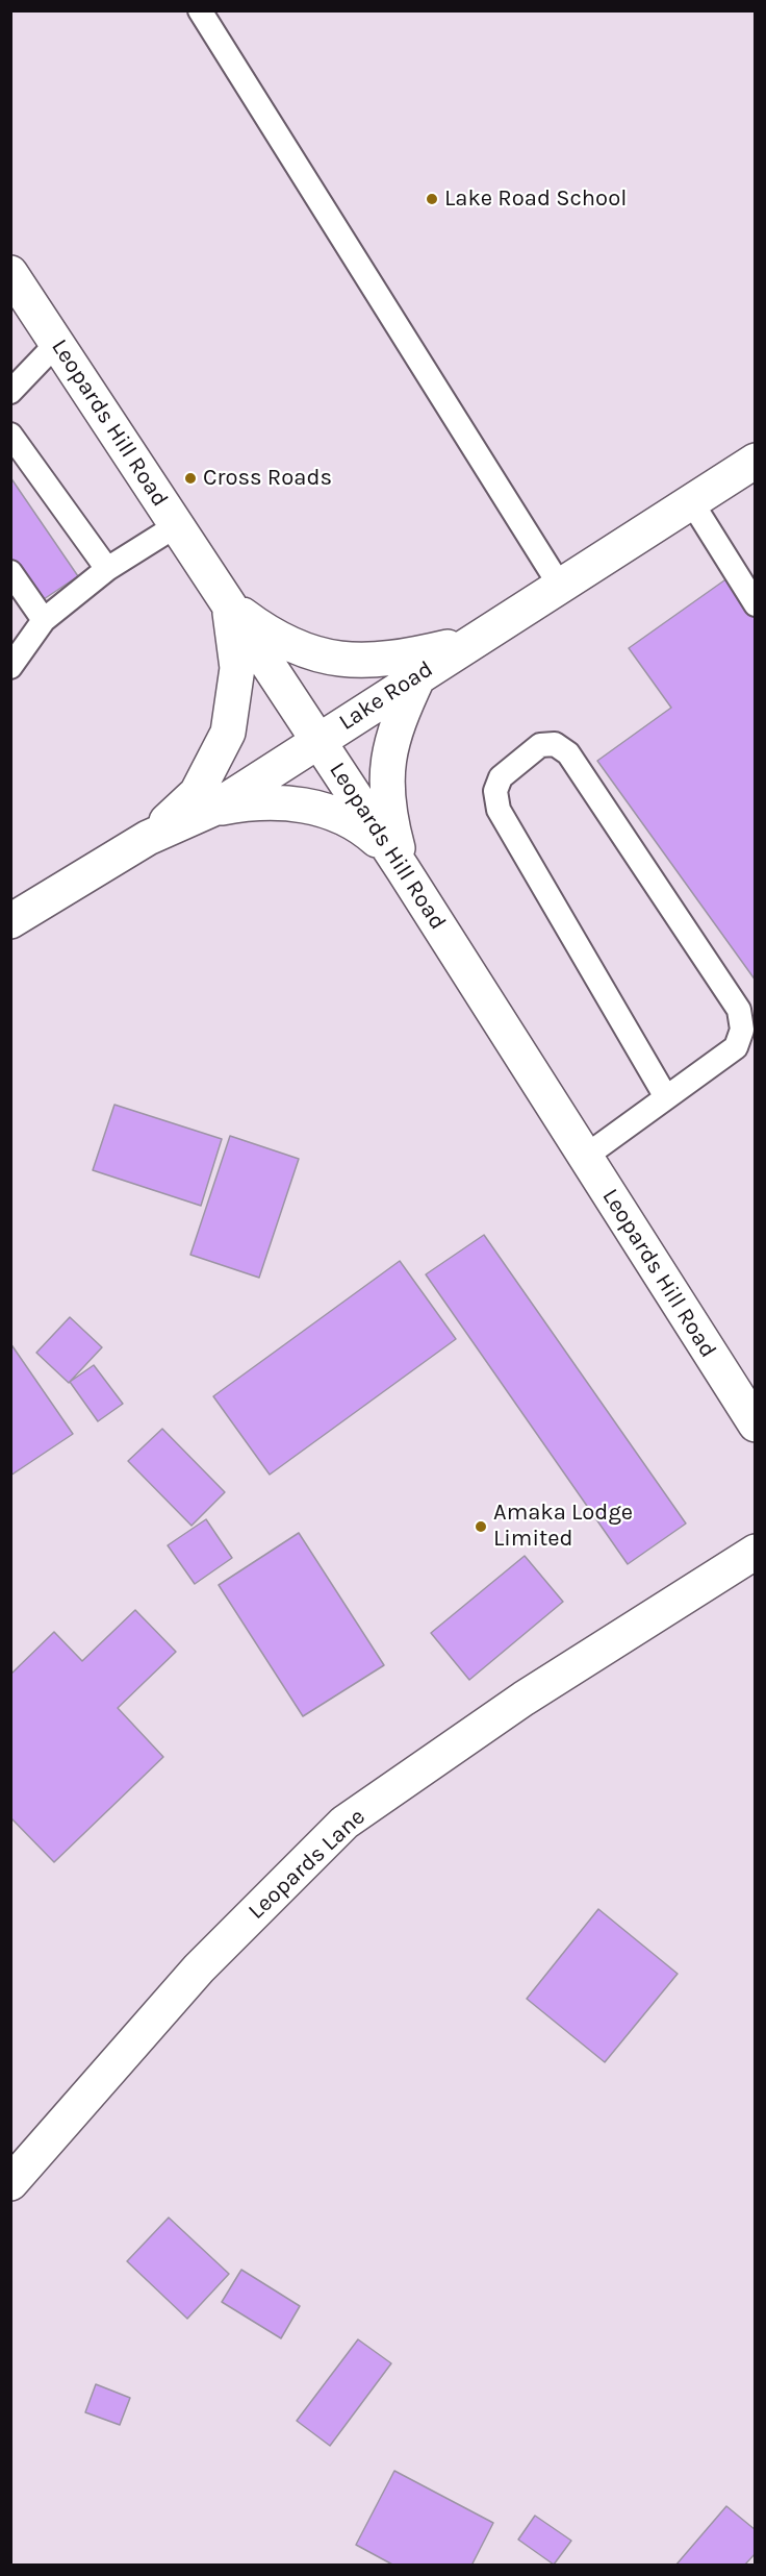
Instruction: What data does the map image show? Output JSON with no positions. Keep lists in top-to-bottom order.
{
  "streets": {
    "main road": ["Leopards Hill Road", "Lake Road", "Leopards Lane"]
  },
  "crossings": [
    ["Leopards Hill Road", "Lake Road"]
  ],
  "places": ["Lake Road School", "Cross Roads", "Amaka Lodge Limited"]
}
